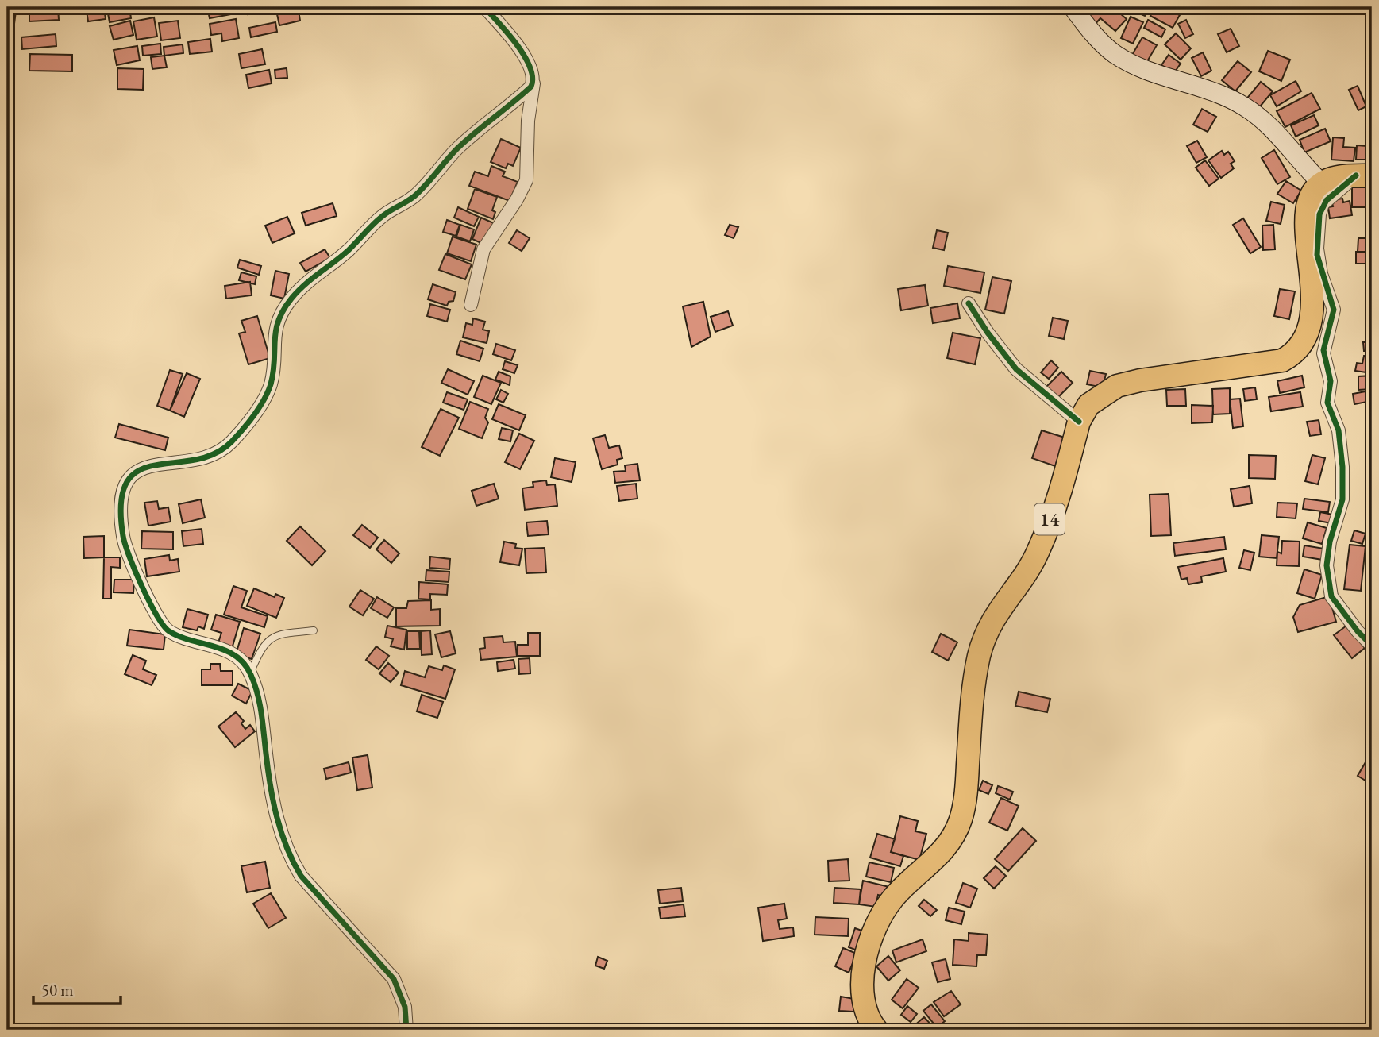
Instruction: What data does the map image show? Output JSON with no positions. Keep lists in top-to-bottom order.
{
  "streets": {
    "highway": ["14"]
  },
  "scale_bar": "50 m"
}
